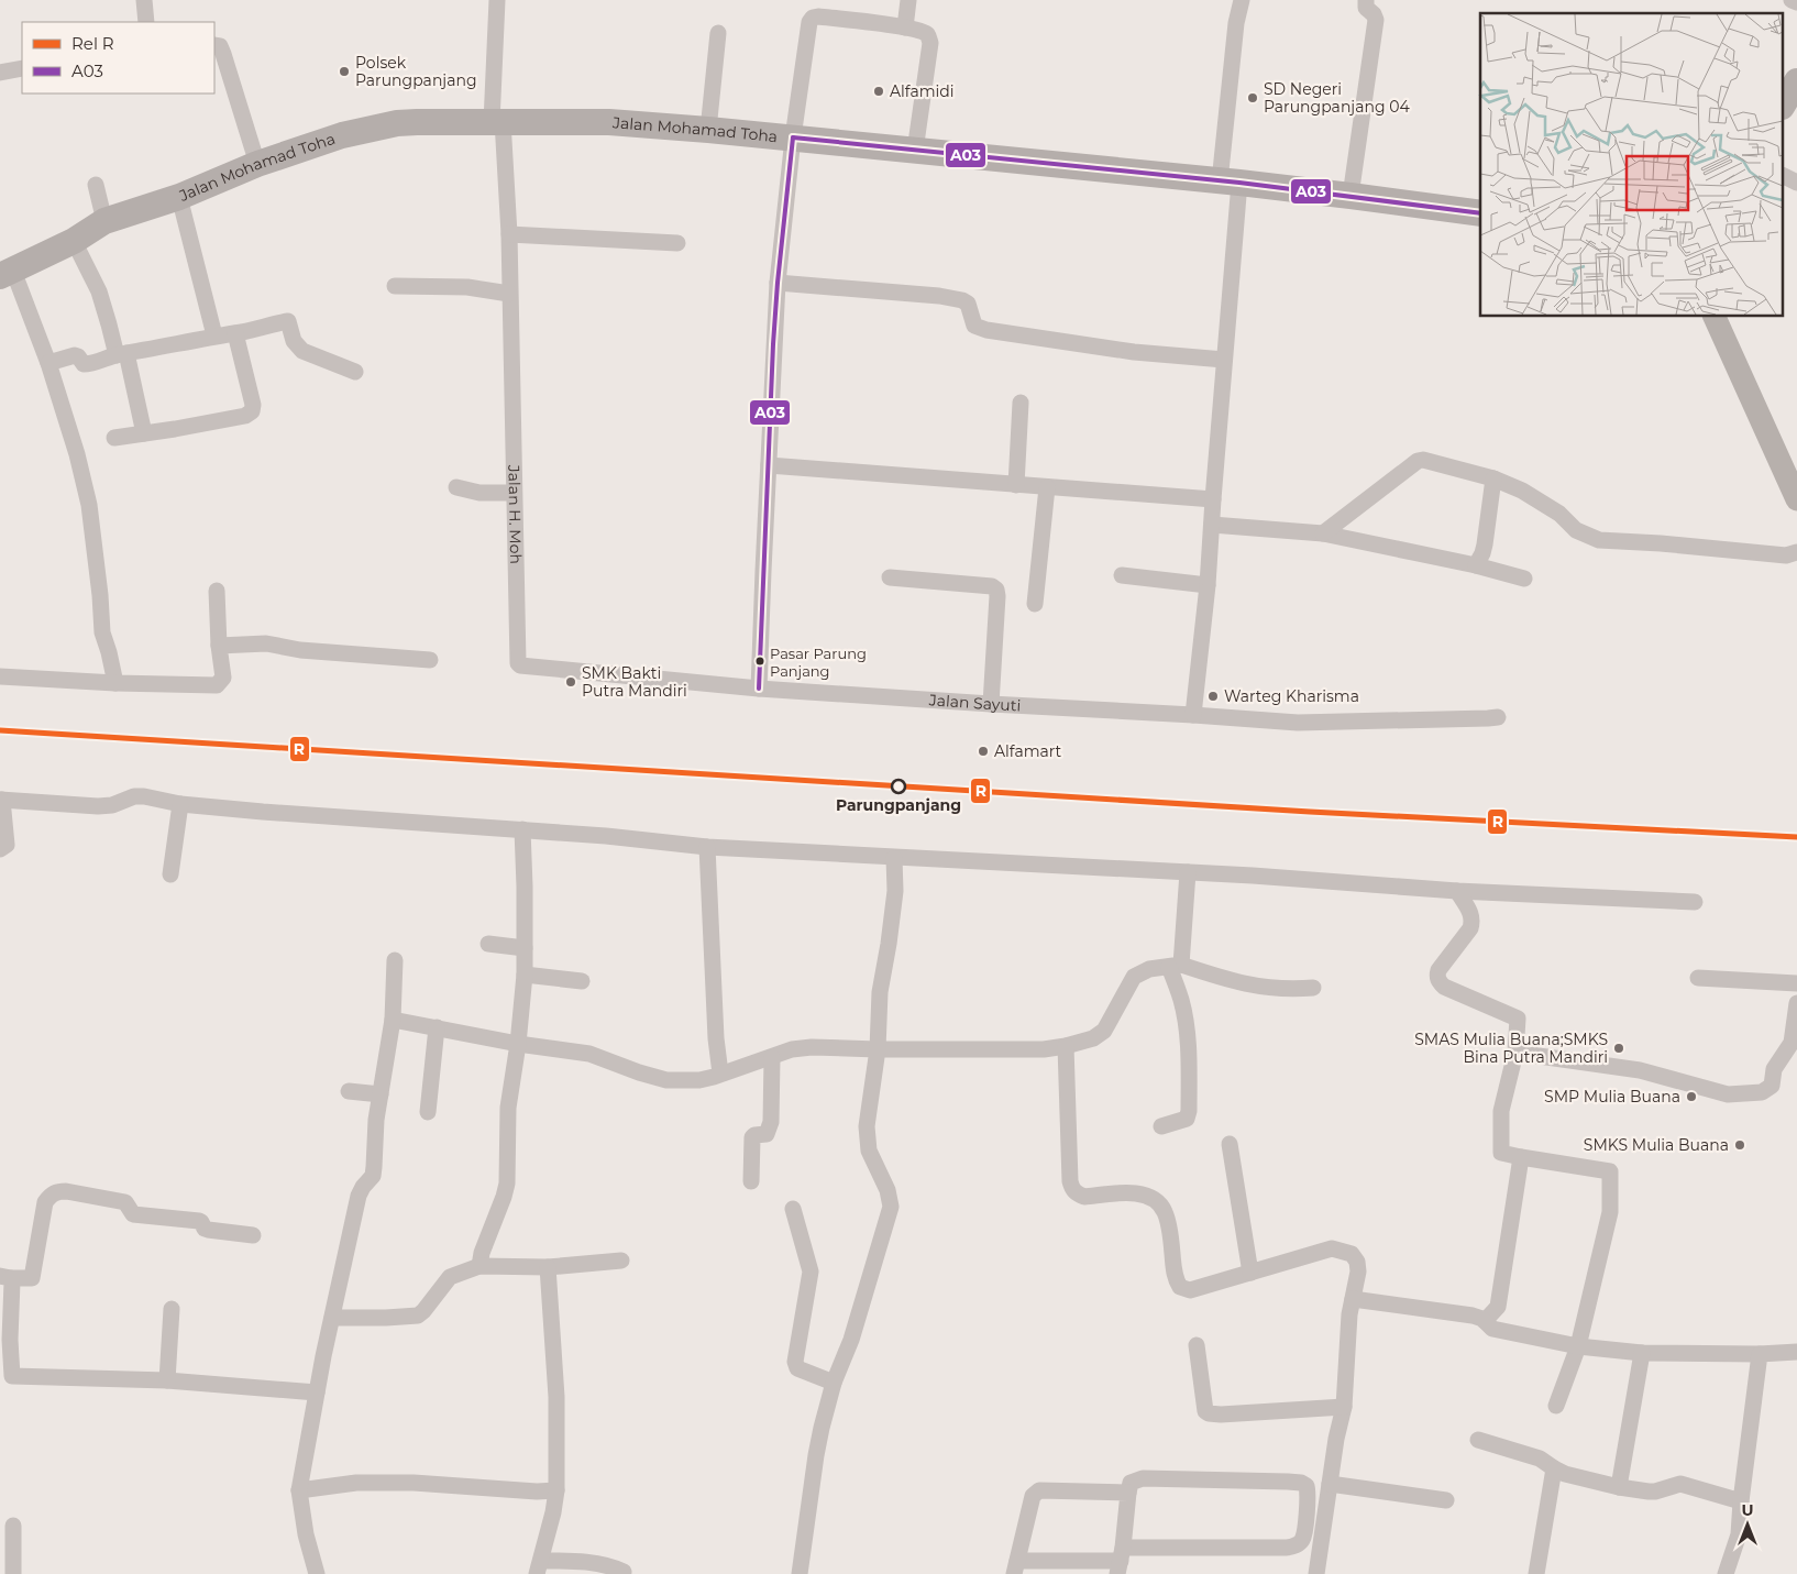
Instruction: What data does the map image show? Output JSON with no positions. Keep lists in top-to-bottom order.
{
  "streets": {
    "main road": ["Jalan Mohamad Toha"],
    "street": ["Jalan H. Moh", "Jalan Sayuti"]
  },
  "crossings": [
    ["Jalan Mohamad Toha", "Jalan H. Moh"],
    ["Jalan H. Moh", "Jalan Sayuti"]
  ],
  "places": [
    "Polsek Parungpanjang",
    "Alfamidi",
    "SD Negeri Parungpanjang 04",
    "Pasar Parung Panjang",
    "SMK Bakti Putra Mandiri",
    "Warteg Kharisma",
    "Alfamart",
    "Parungpanjang",
    "SMAS Mulia Buana;SMKS Bina Putra Mandiri",
    "SMP Mulia Buana",
    "SMKS Mulia Buana"
  ],
  "lines": ["transit line A03", "rail line R"],
  "legend": ["Rel R", "A03"],
  "north": "top"
}
